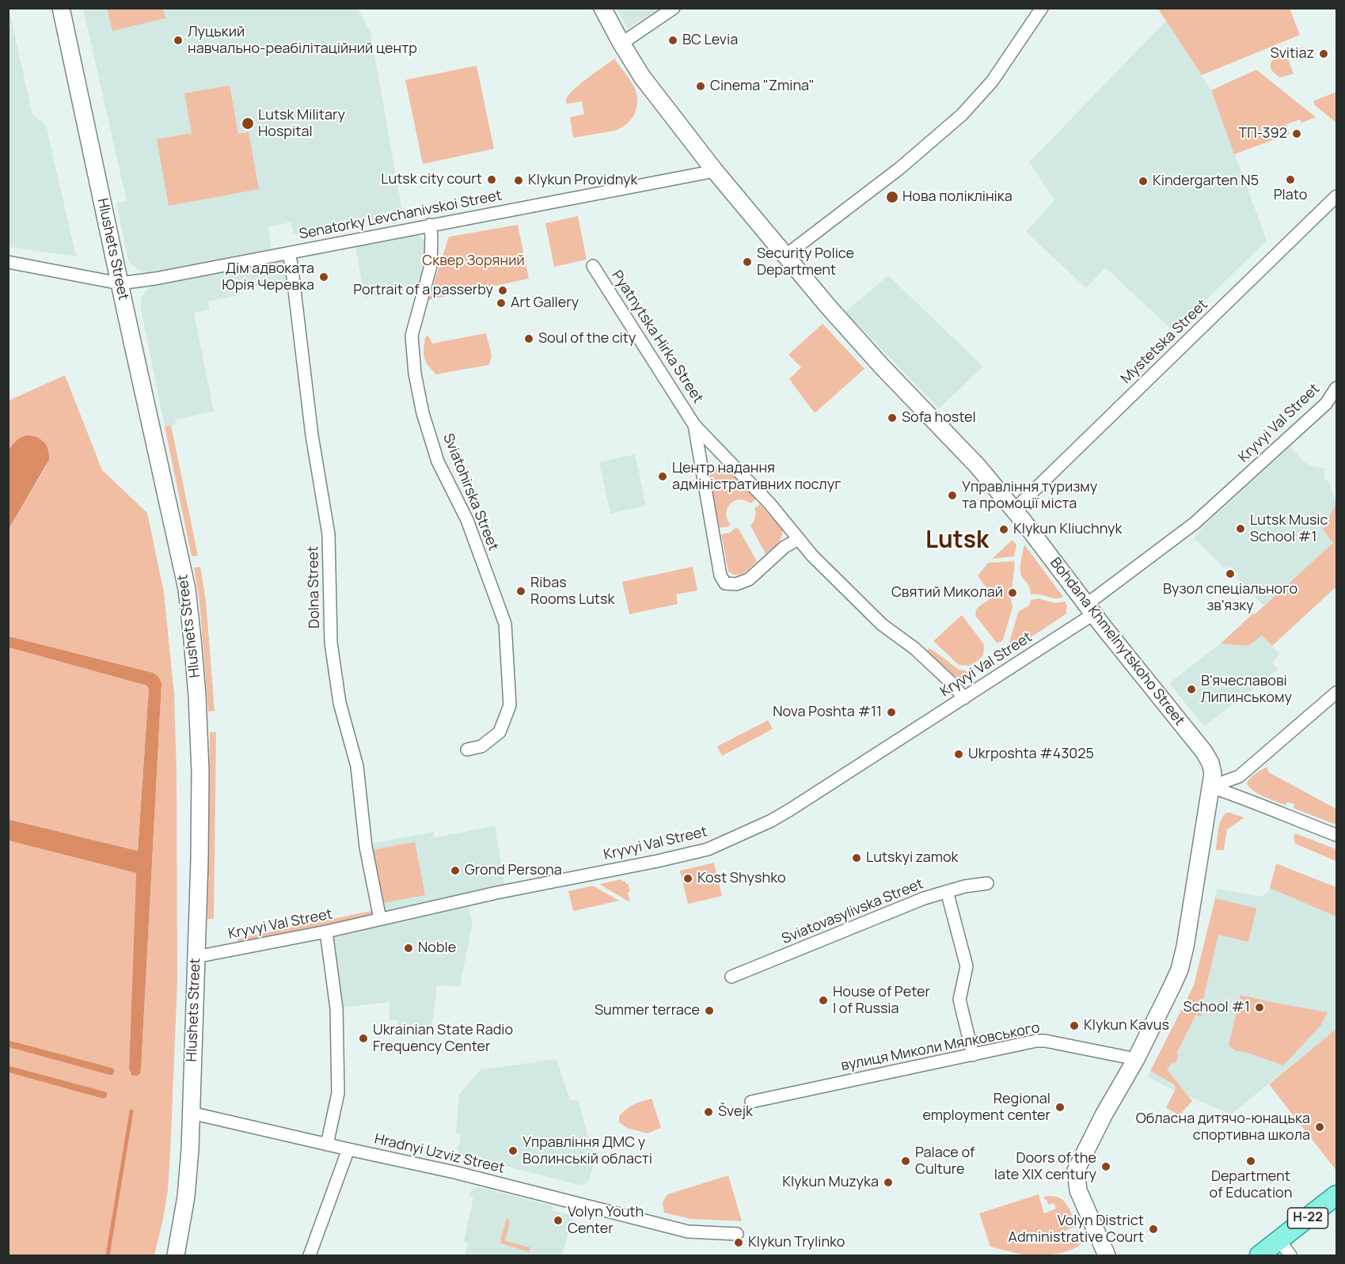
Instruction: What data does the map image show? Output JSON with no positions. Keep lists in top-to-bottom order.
{
  "streets": {
    "main road": ["Hlushets Street", "Bohdana Khmelnytskoho Street", "Н-22"],
    "street": [
      "Senatorky Levchanivskoi Street",
      "Pyatnytska Hirka Street",
      "Mystetska Street",
      "Kryvyi Val Street",
      "Sviatohirska Street",
      "Dolna Street",
      "Sviatovasylivska Street",
      "вулиця Миколи Мялковського",
      "Hradnyi Uzviz Street"
    ]
  },
  "crossings": [
    ["Senatorky Levchanivskoi Street", "Hlushets Street"],
    ["Senatorky Levchanivskoi Street", "Sviatohirska Street"],
    ["Senatorky Levchanivskoi Street", "Dolna Street"],
    ["Senatorky Levchanivskoi Street", "Bohdana Khmelnytskoho Street"],
    ["Hlushets Street", "Kryvyi Val Street"],
    ["Hlushets Street", "Hradnyi Uzviz Street"],
    ["Pyatnytska Hirka Street", "Kryvyi Val Street"],
    ["Mystetska Street", "Bohdana Khmelnytskoho Street"],
    ["Kryvyi Val Street", "Dolna Street"],
    ["Kryvyi Val Street", "Bohdana Khmelnytskoho Street"],
    ["Bohdana Khmelnytskoho Street", "вулиця Миколи Мялковського"]
  ],
  "districts": ["Lutsk"],
  "parks": ["Сквер Зоряний"],
  "places": [
    "Луцький навчально-реабілітаційний центр",
    "BC Levia",
    "Svitiaz",
    "Cinema \"Zmina\"",
    "Lutsk Military Hospital",
    "ТП-392",
    "Lutsk city court",
    "Plato",
    "Klykun Providnyk",
    "Kindergarten N5",
    "Нова поліклініка",
    "Security Police Department",
    "Дім адвоката Юрія Черевка",
    "Portrait of a passerby",
    "Art Gallery",
    "Soul of the city",
    "Sofa hostel",
    "Центр надання адміністративних послуг",
    "Управління туризму та промоції міста",
    "Lutsk Music School #1",
    "Klykun Kliuchnyk",
    "Вузол спеціального зв'язку",
    "Ribas Rooms Lutsk",
    "Святий Миколай",
    "В'ячеславові Липинському",
    "Nova Poshta #11",
    "Ukrposhta #43025",
    "Lutskyi zamok",
    "Grond Persona",
    "Kost Shyshko",
    "Noble",
    "House of Peter I of Russia",
    "School #1",
    "Summer terrace",
    "Klykun Kavus",
    "Ukrainian State Radio Frequency Center",
    "Regional employment center",
    "Švejk",
    "Обласна дитячо-юнацька спортивна школа",
    "Управління ДМС у Волинській області",
    "Palace of Culture",
    "Department of Education",
    "Doors of the late XIX century",
    "Klykun Muzyka",
    "Volyn Youth Center",
    "Volyn District Administrative Court",
    "Klykun Trylinko"
  ]
}
